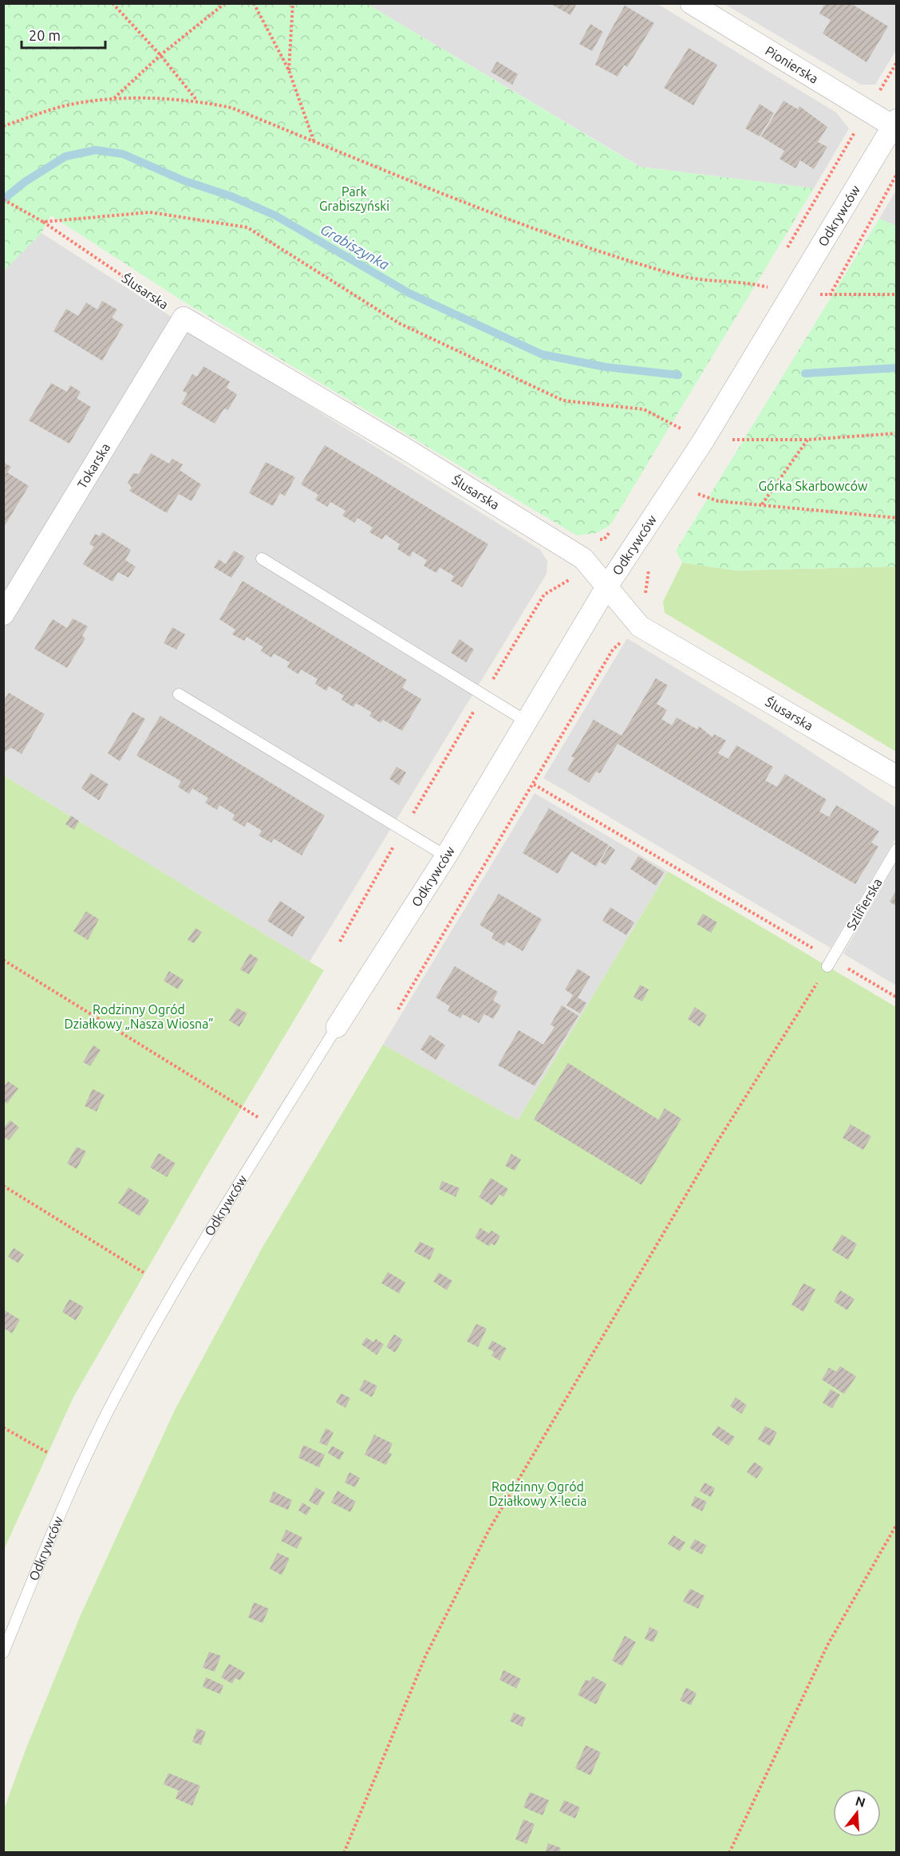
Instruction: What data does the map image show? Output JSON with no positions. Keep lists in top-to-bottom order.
{
  "streets": {
    "street": [
      "Pionierska",
      "Odkrywców",
      "Ślusarska",
      "Tokarska"
    ],
    "lane": ["Szlifierska"]
  },
  "crossings": [
    ["Pionierska", "Odkrywców"],
    ["Odkrywców", "Ślusarska"],
    ["Ślusarska", "Tokarska"]
  ],
  "water": ["Grabiszynka"],
  "parks": [
    "Park Grabiszyński",
    "Górka Skarbowców",
    "Rodzinny Ogród Działkowy „Nasza Wiosna”",
    "Rodzinny Ogród Działkowy X-lecia"
  ],
  "scale_bar": "20 m",
  "north": "top"
}
